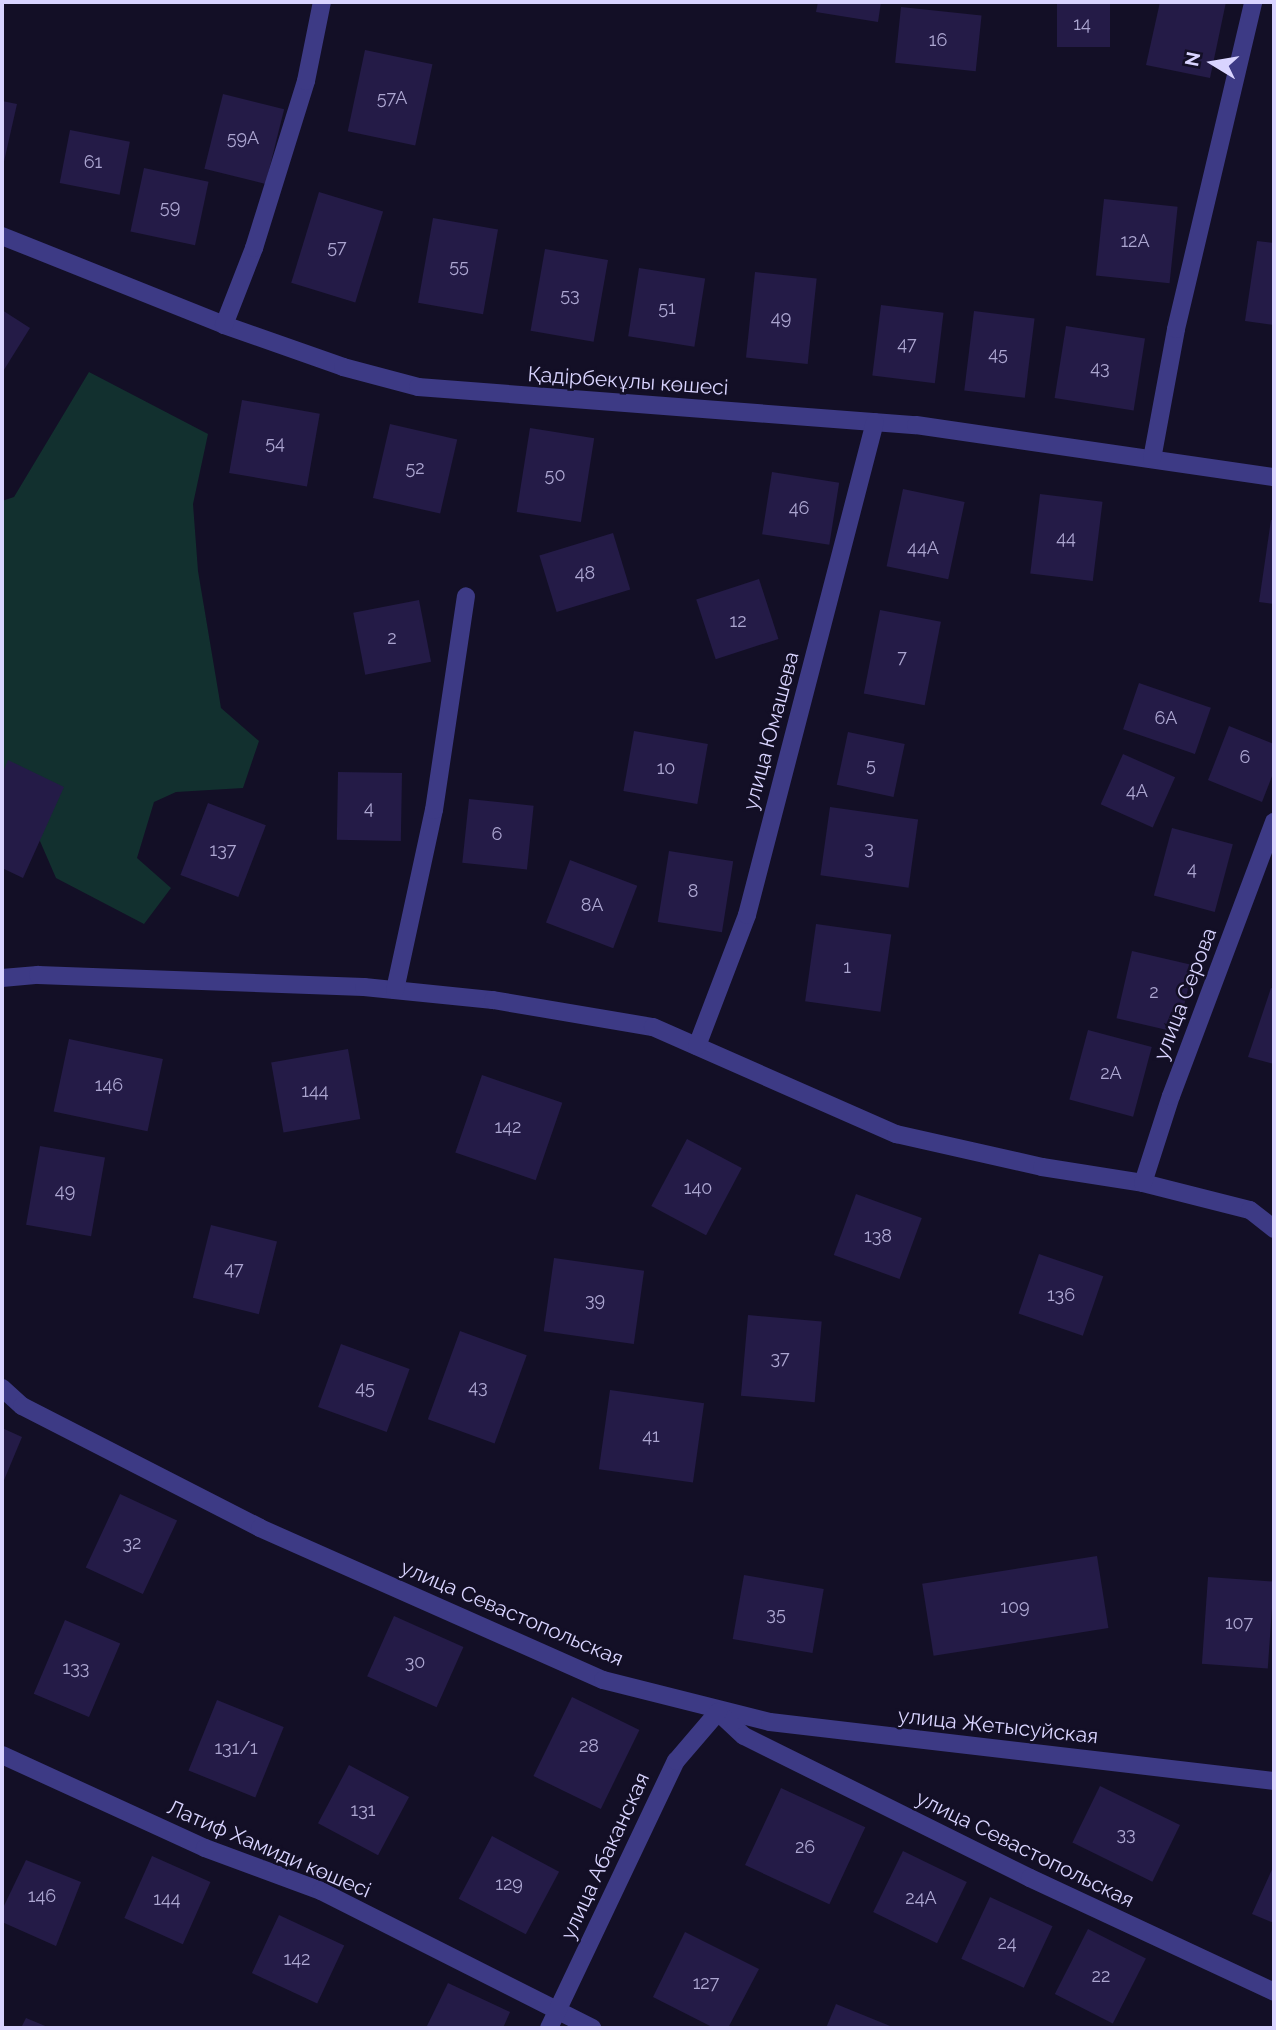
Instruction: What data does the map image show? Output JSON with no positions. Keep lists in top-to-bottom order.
{
  "streets": {
    "street": [
      "Қадірбекұлы көшесі",
      "улица Юмашева",
      "улица Серова",
      "улица Севастопольская",
      "улица Жетысуйская",
      "Латиф Хамиди көшесі",
      "улица Абаканская"
    ]
  },
  "crossings": [
    ["Қадірбекұлы көшесі", "улица Юмашева"],
    ["улица Севастопольская", "улица Жетысуйская"],
    ["улица Севастопольская", "улица Абаканская"],
    ["улица Жетысуйская", "улица Абаканская"],
    ["Латиф Хамиди көшесі", "улица Абаканская"]
  ],
  "house_numbers": [
    "14",
    "16",
    "57А",
    "59А",
    "61",
    "59",
    "12А",
    "57",
    "55",
    "53",
    "51",
    "49",
    "47",
    "45",
    "43",
    "54",
    "52",
    "50",
    "46",
    "44",
    "44А",
    "48",
    "12",
    "2",
    "7",
    "6А",
    "6",
    "5",
    "10",
    "4А",
    "4",
    "6",
    "3",
    "137",
    "4",
    "8",
    "8А",
    "1",
    "2",
    "2А",
    "146",
    "144",
    "142",
    "140",
    "49",
    "138",
    "47",
    "136",
    "39",
    "37",
    "43",
    "45",
    "41",
    "32",
    "109",
    "35",
    "107",
    "30",
    "133",
    "28",
    "131/1",
    "131",
    "33",
    "26",
    "129",
    "146",
    "24А",
    "144",
    "24",
    "142",
    "22",
    "127"
  ],
  "north": "left"
}
